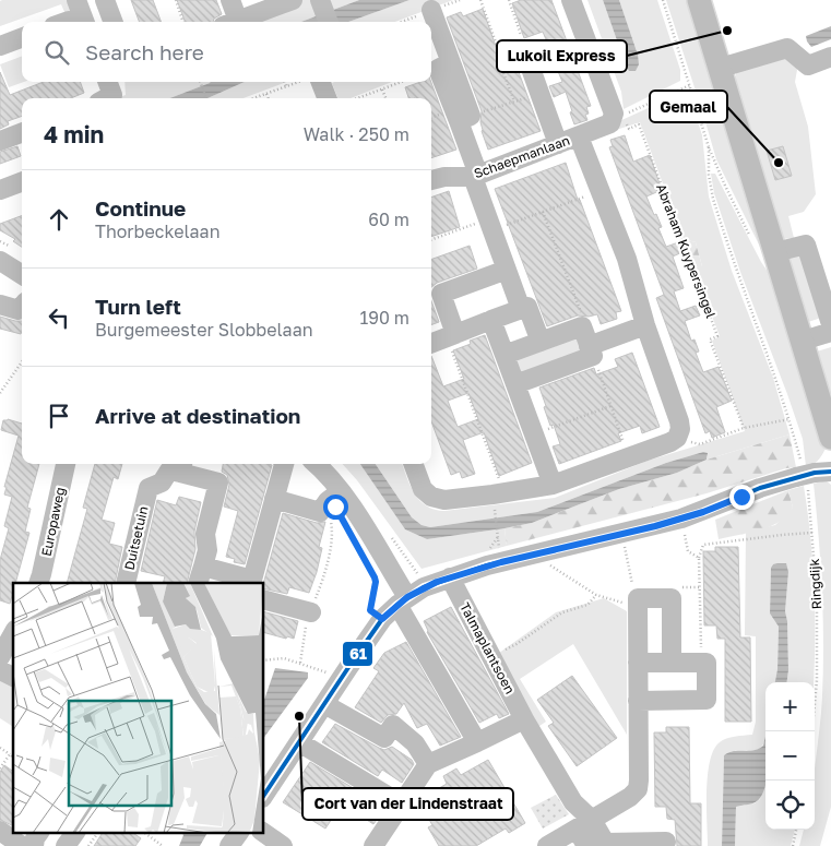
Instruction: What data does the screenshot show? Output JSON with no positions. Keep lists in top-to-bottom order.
{
  "streets": {
    "street": [
      "Schaepmanlaan",
      "Europaweg",
      "Duitsetuin",
      "Talmaplantsoen"
    ],
    "path": ["Abraham Kuypersingel", "Ringdijk"]
  },
  "crossings": [
    ["Schaepmanlaan", "Abraham Kuypersingel"]
  ],
  "places": ["Lukoil Express", "Gemaal", "Cort van der Lindenstraat"],
  "lines": ["transit line 61"],
  "page": {
    "search": "Search here",
    "heading": ["4 min", "Walk · 250 m"],
    "list": [
      ["Continue", "Thorbeckelaan", "60 m"],
      ["Turn left", "Burgemeester Slobbelaan", "190 m"],
      "Arrive at destination"
    ],
    "map_buttons": ["+", "−"]
  }
}
